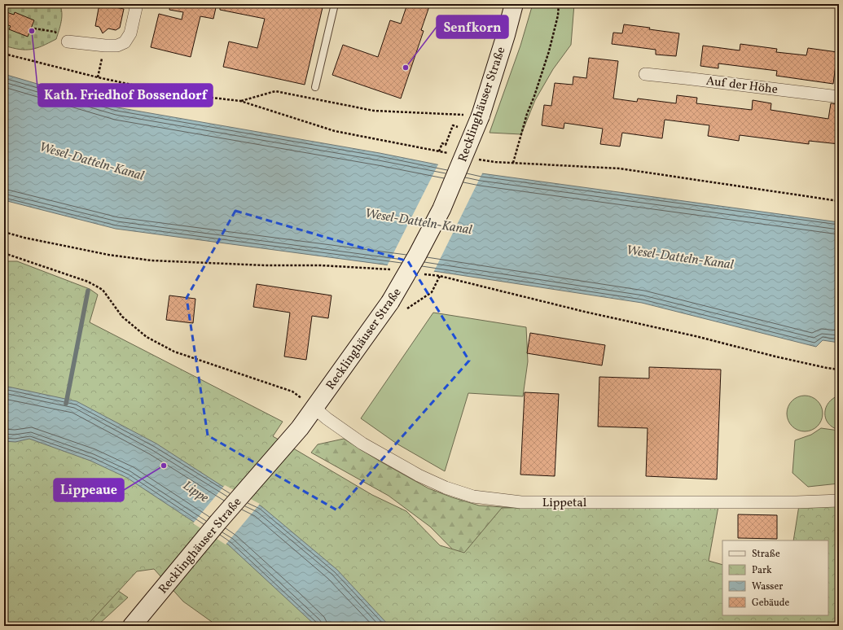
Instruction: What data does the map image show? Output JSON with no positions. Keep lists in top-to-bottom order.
{
  "streets": {
    "main road": ["Recklinghäuser Straße"],
    "street": ["Auf der Höhe", "Lippetal"]
  },
  "crossings": [
    ["Recklinghäuser Straße", "Lippetal"]
  ],
  "water": ["Wesel-Datteln-Kanal", "Lippe"],
  "places": ["Kath. Friedhof Bossendorf", "Senfkorn", "Lippeaue"],
  "legend": [
    "Straße",
    "Park",
    "Wasser",
    "Gebäude"
  ]
}
